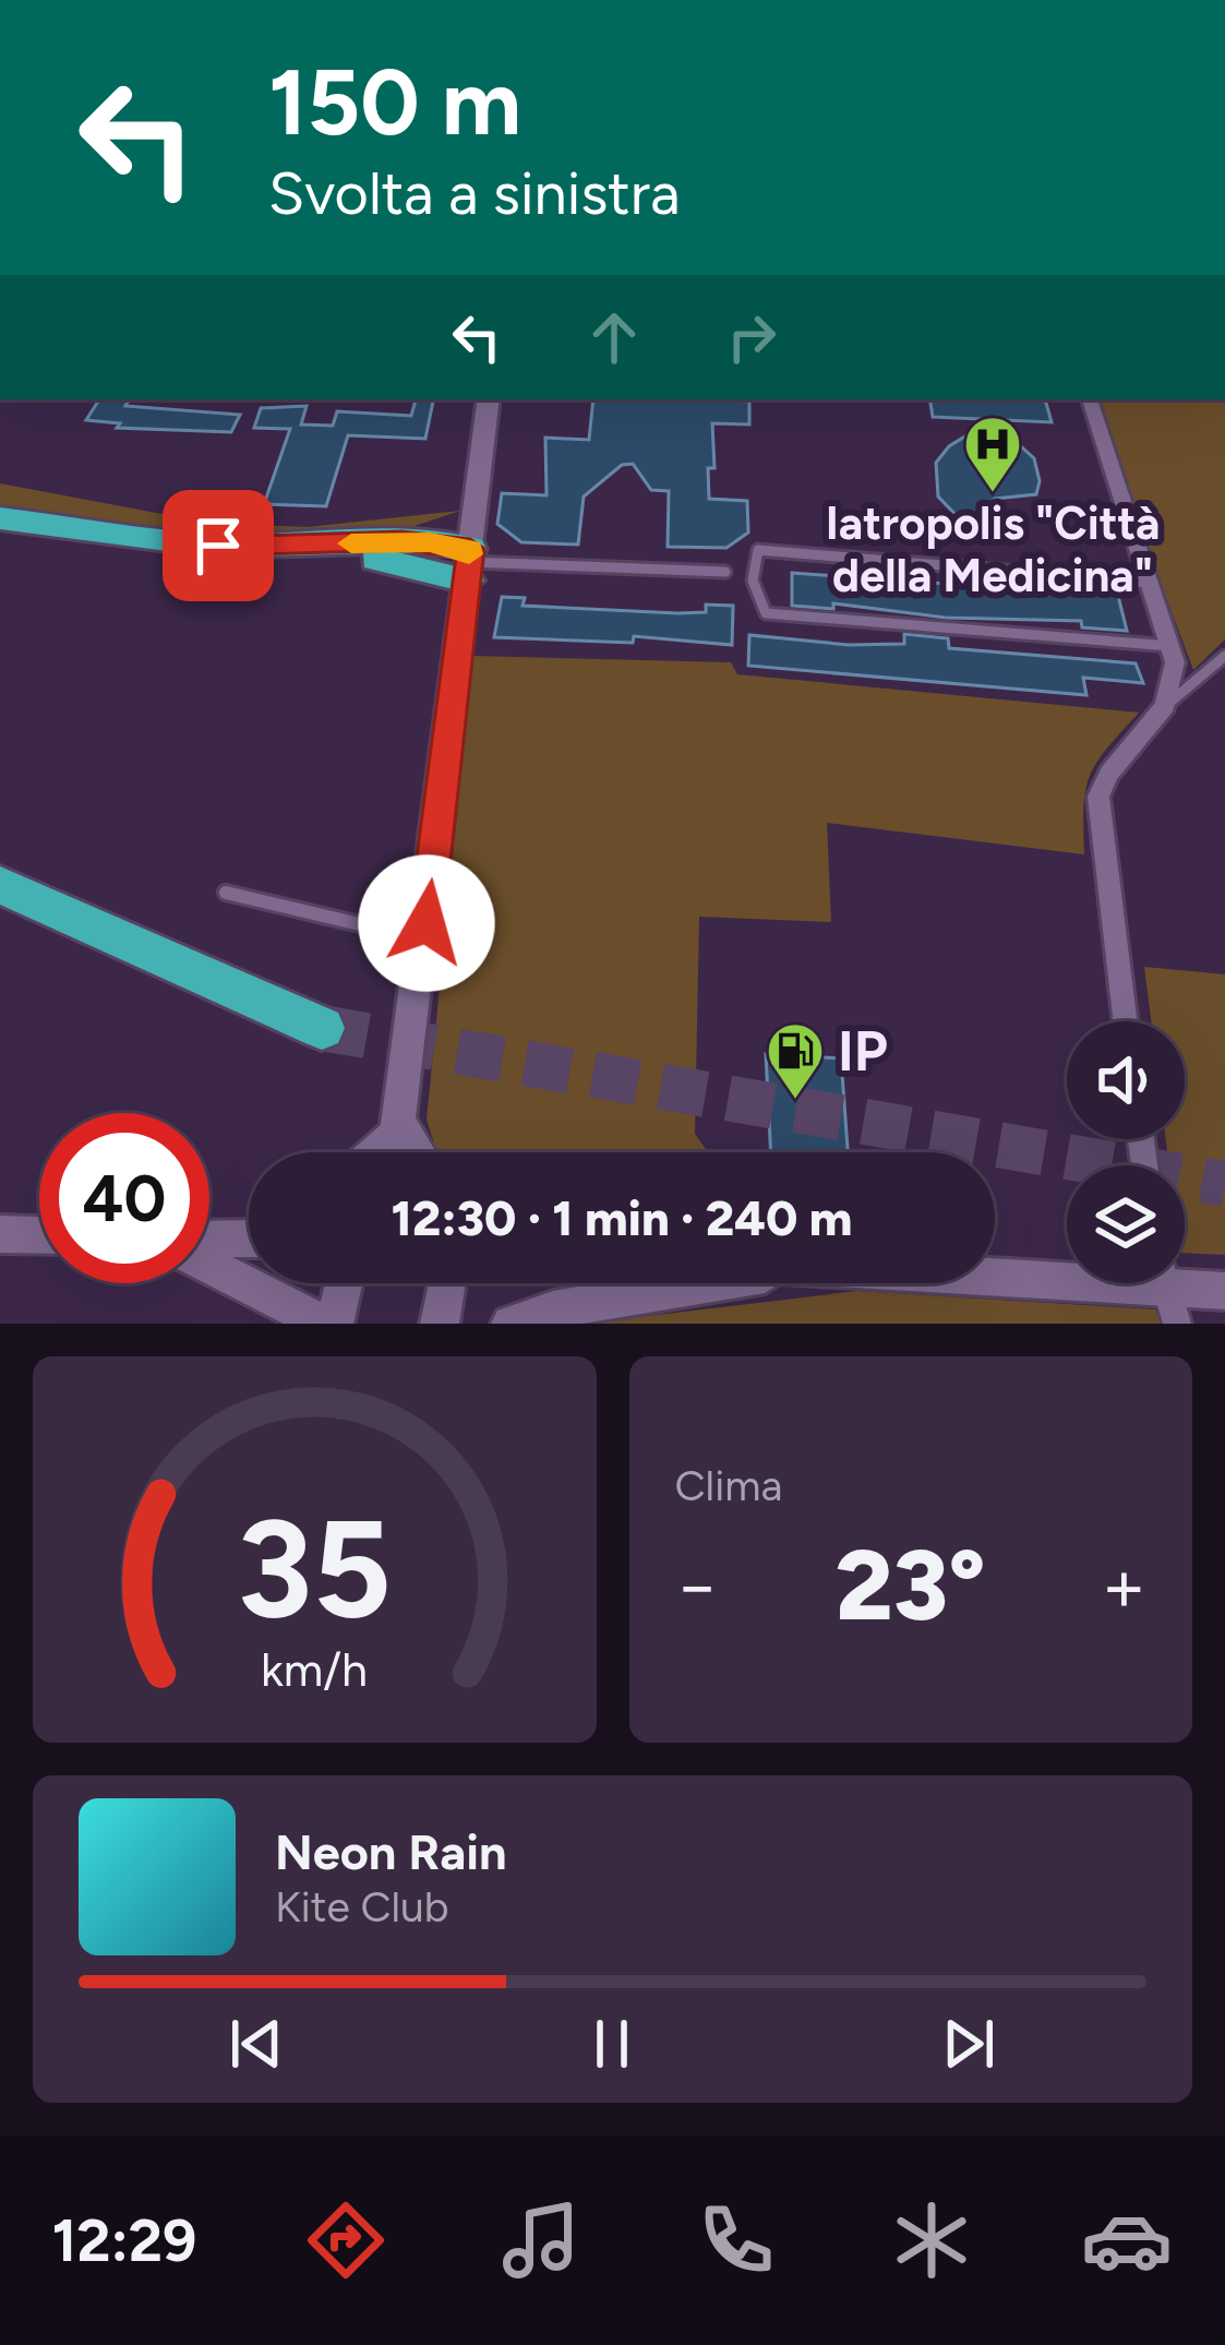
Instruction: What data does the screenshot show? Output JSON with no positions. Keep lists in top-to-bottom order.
{
  "places": {
    "hospital": ["Iatropolis \"Città della Medicina\""],
    "fuel station": ["IP"]
  },
  "page": {
    "turn": ["150 m", "Svolta a sinistra"],
    "limit": "40",
    "trip": "12:30 · 1 min · 240 m",
    "tile": "Clima",
    "heat": ["−", "23°", "+"],
    "song": ["Neon Rain", "Kite Club"],
    "tabs": "12:29",
    "gauge": ["35", "km/h"]
  }
}
